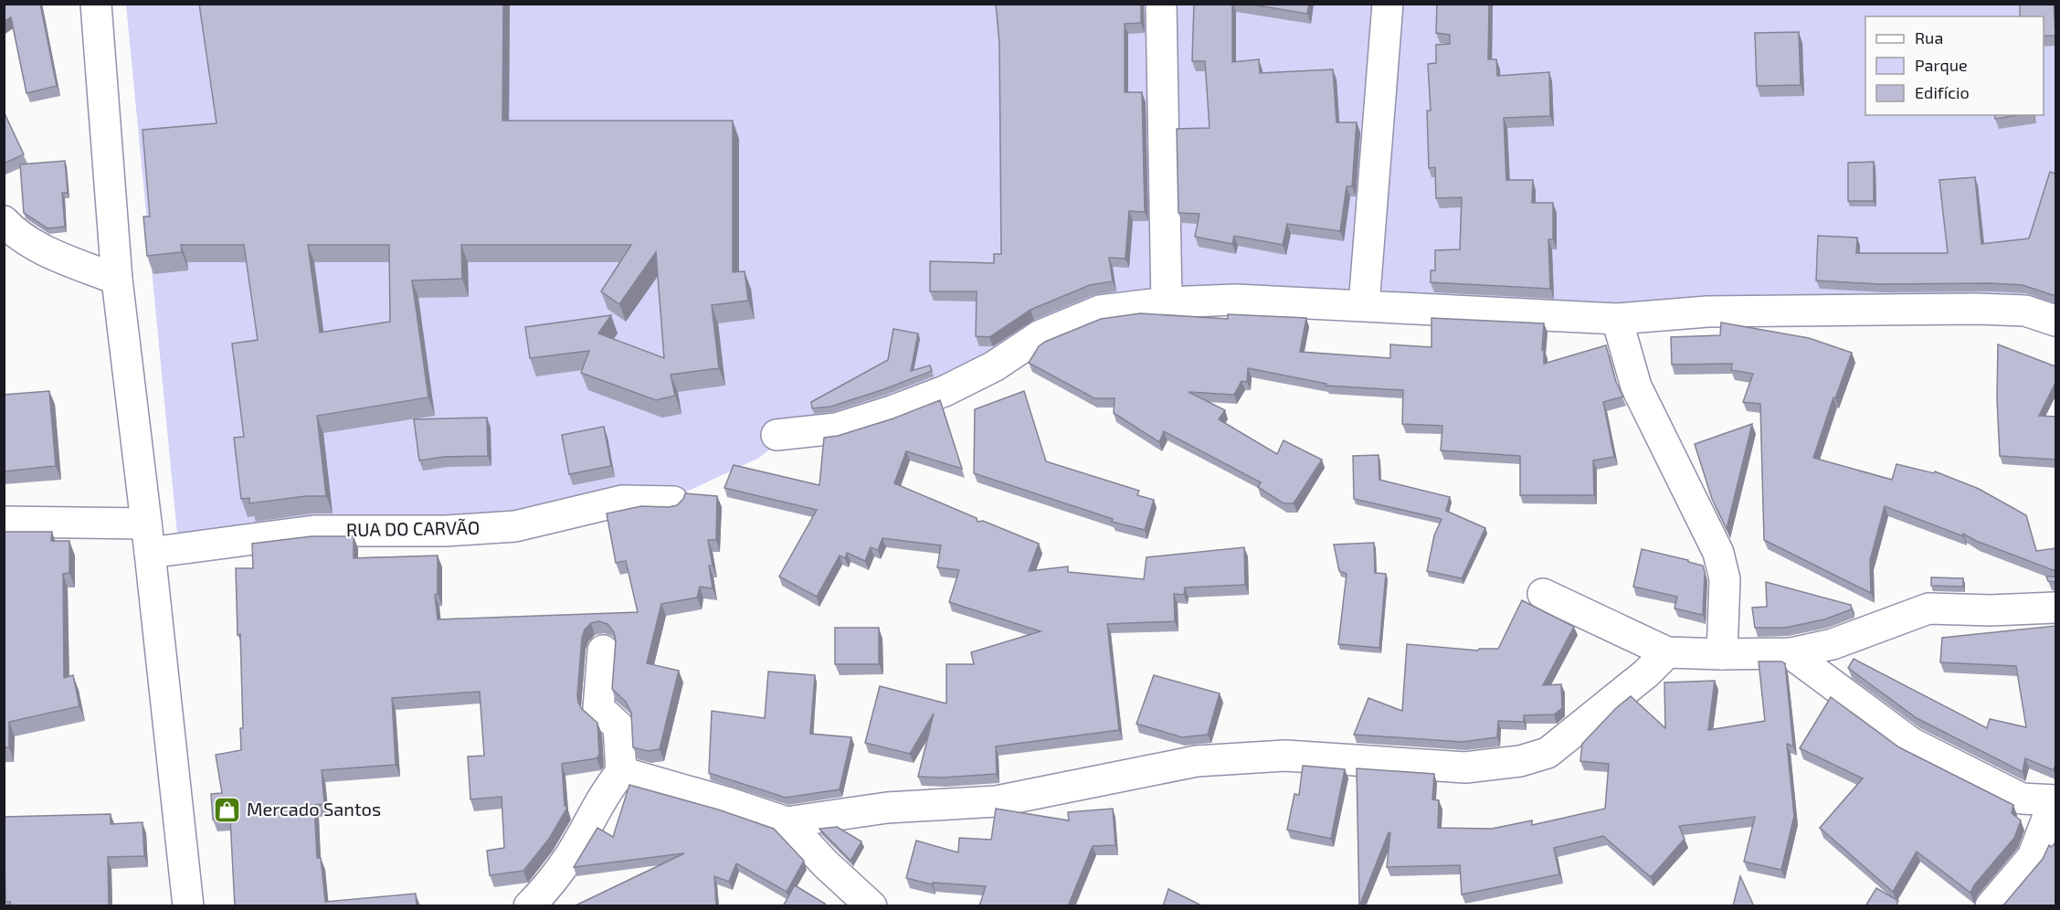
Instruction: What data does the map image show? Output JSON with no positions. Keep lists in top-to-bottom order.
{
  "streets": {
    "street": ["RUA DO CARVÃO"]
  },
  "places": {
    "shop": ["Mercado Santos"]
  },
  "legend": ["Rua", "Parque", "Edifício"]
}
